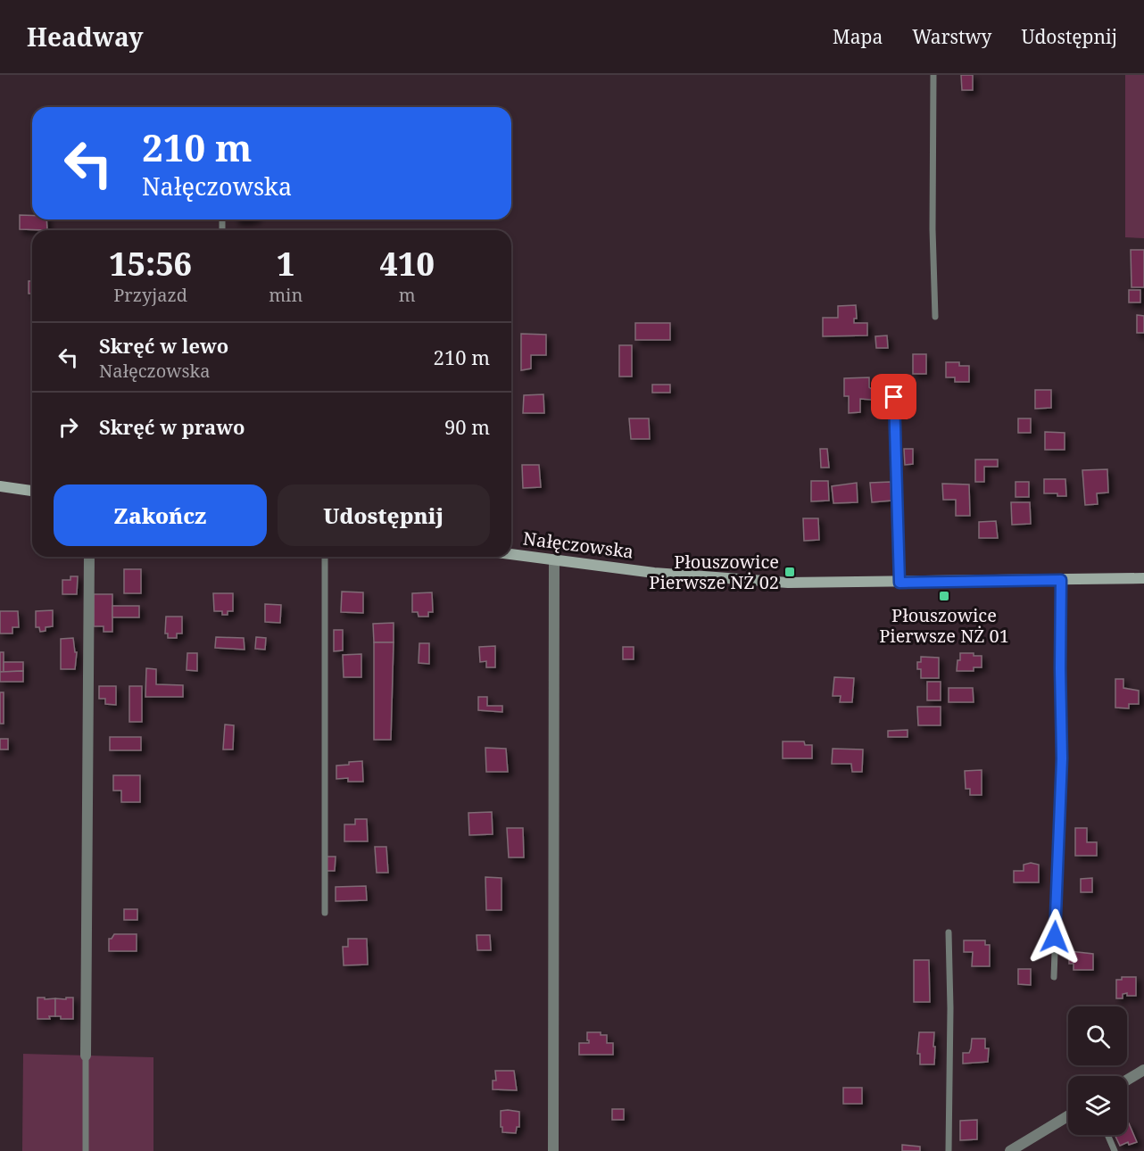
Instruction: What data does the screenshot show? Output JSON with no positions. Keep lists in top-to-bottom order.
{
  "streets": {
    "main road": ["Nałęczowska"]
  },
  "places": {
    "transit": ["Płouszowice Pierwsze NŻ 02", "Płouszowice Pierwsze NŻ 01"]
  },
  "page": {
    "header": "Headway",
    "nav": ["Mapa", "Warstwy", "Udostępnij"],
    "turn": ["210 m", "Nałęczowska"],
    "eta": [
      "15:56",
      "Przyjazd",
      "1",
      "min",
      "410",
      "m"
    ],
    "list": [
      {
        "name": "Skręć w lewo",
        "note": "Nałęczowska",
        "value": "210 m"
      },
      {
        "name": "Skręć w prawo",
        "value": "90 m"
      }
    ],
    "buttons": ["Zakończ", "Udostępnij"]
  }
}
